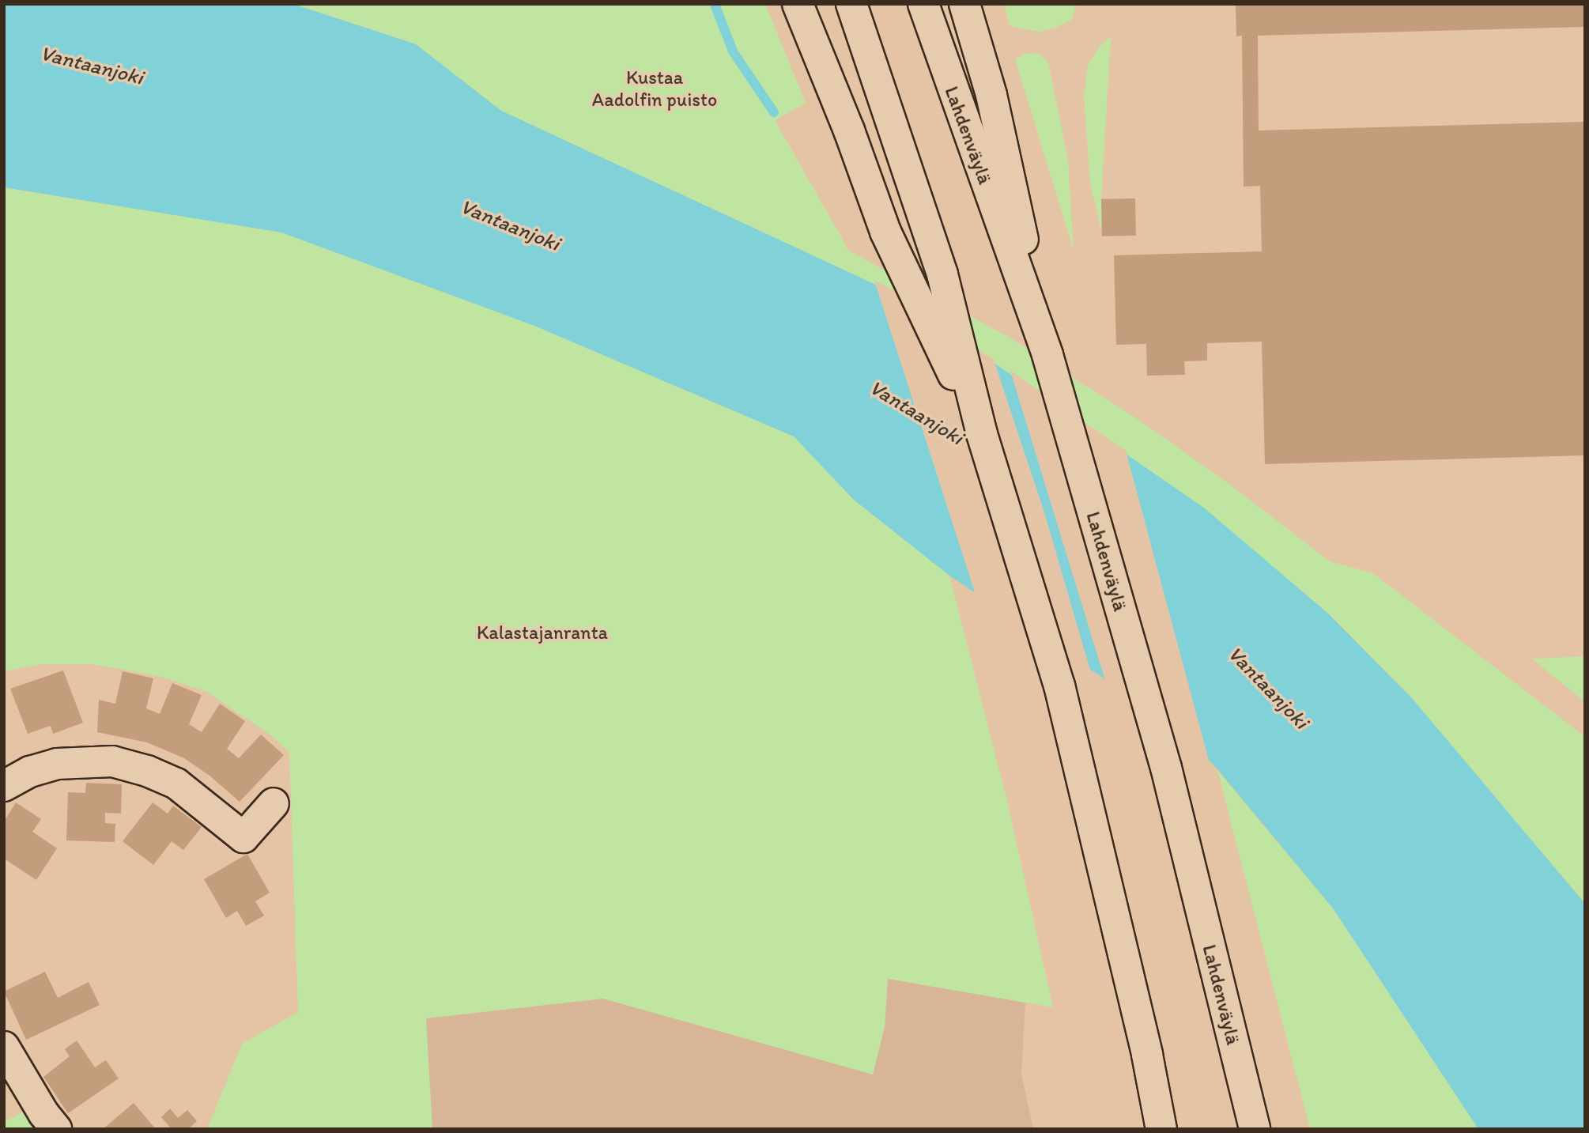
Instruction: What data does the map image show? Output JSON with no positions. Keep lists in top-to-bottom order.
{
  "streets": {
    "main road": ["Lahdenväylä"]
  },
  "water": ["Vantaanjoki"],
  "parks": ["Kustaa Aadolfin puisto", "Kalastajanranta"]
}
